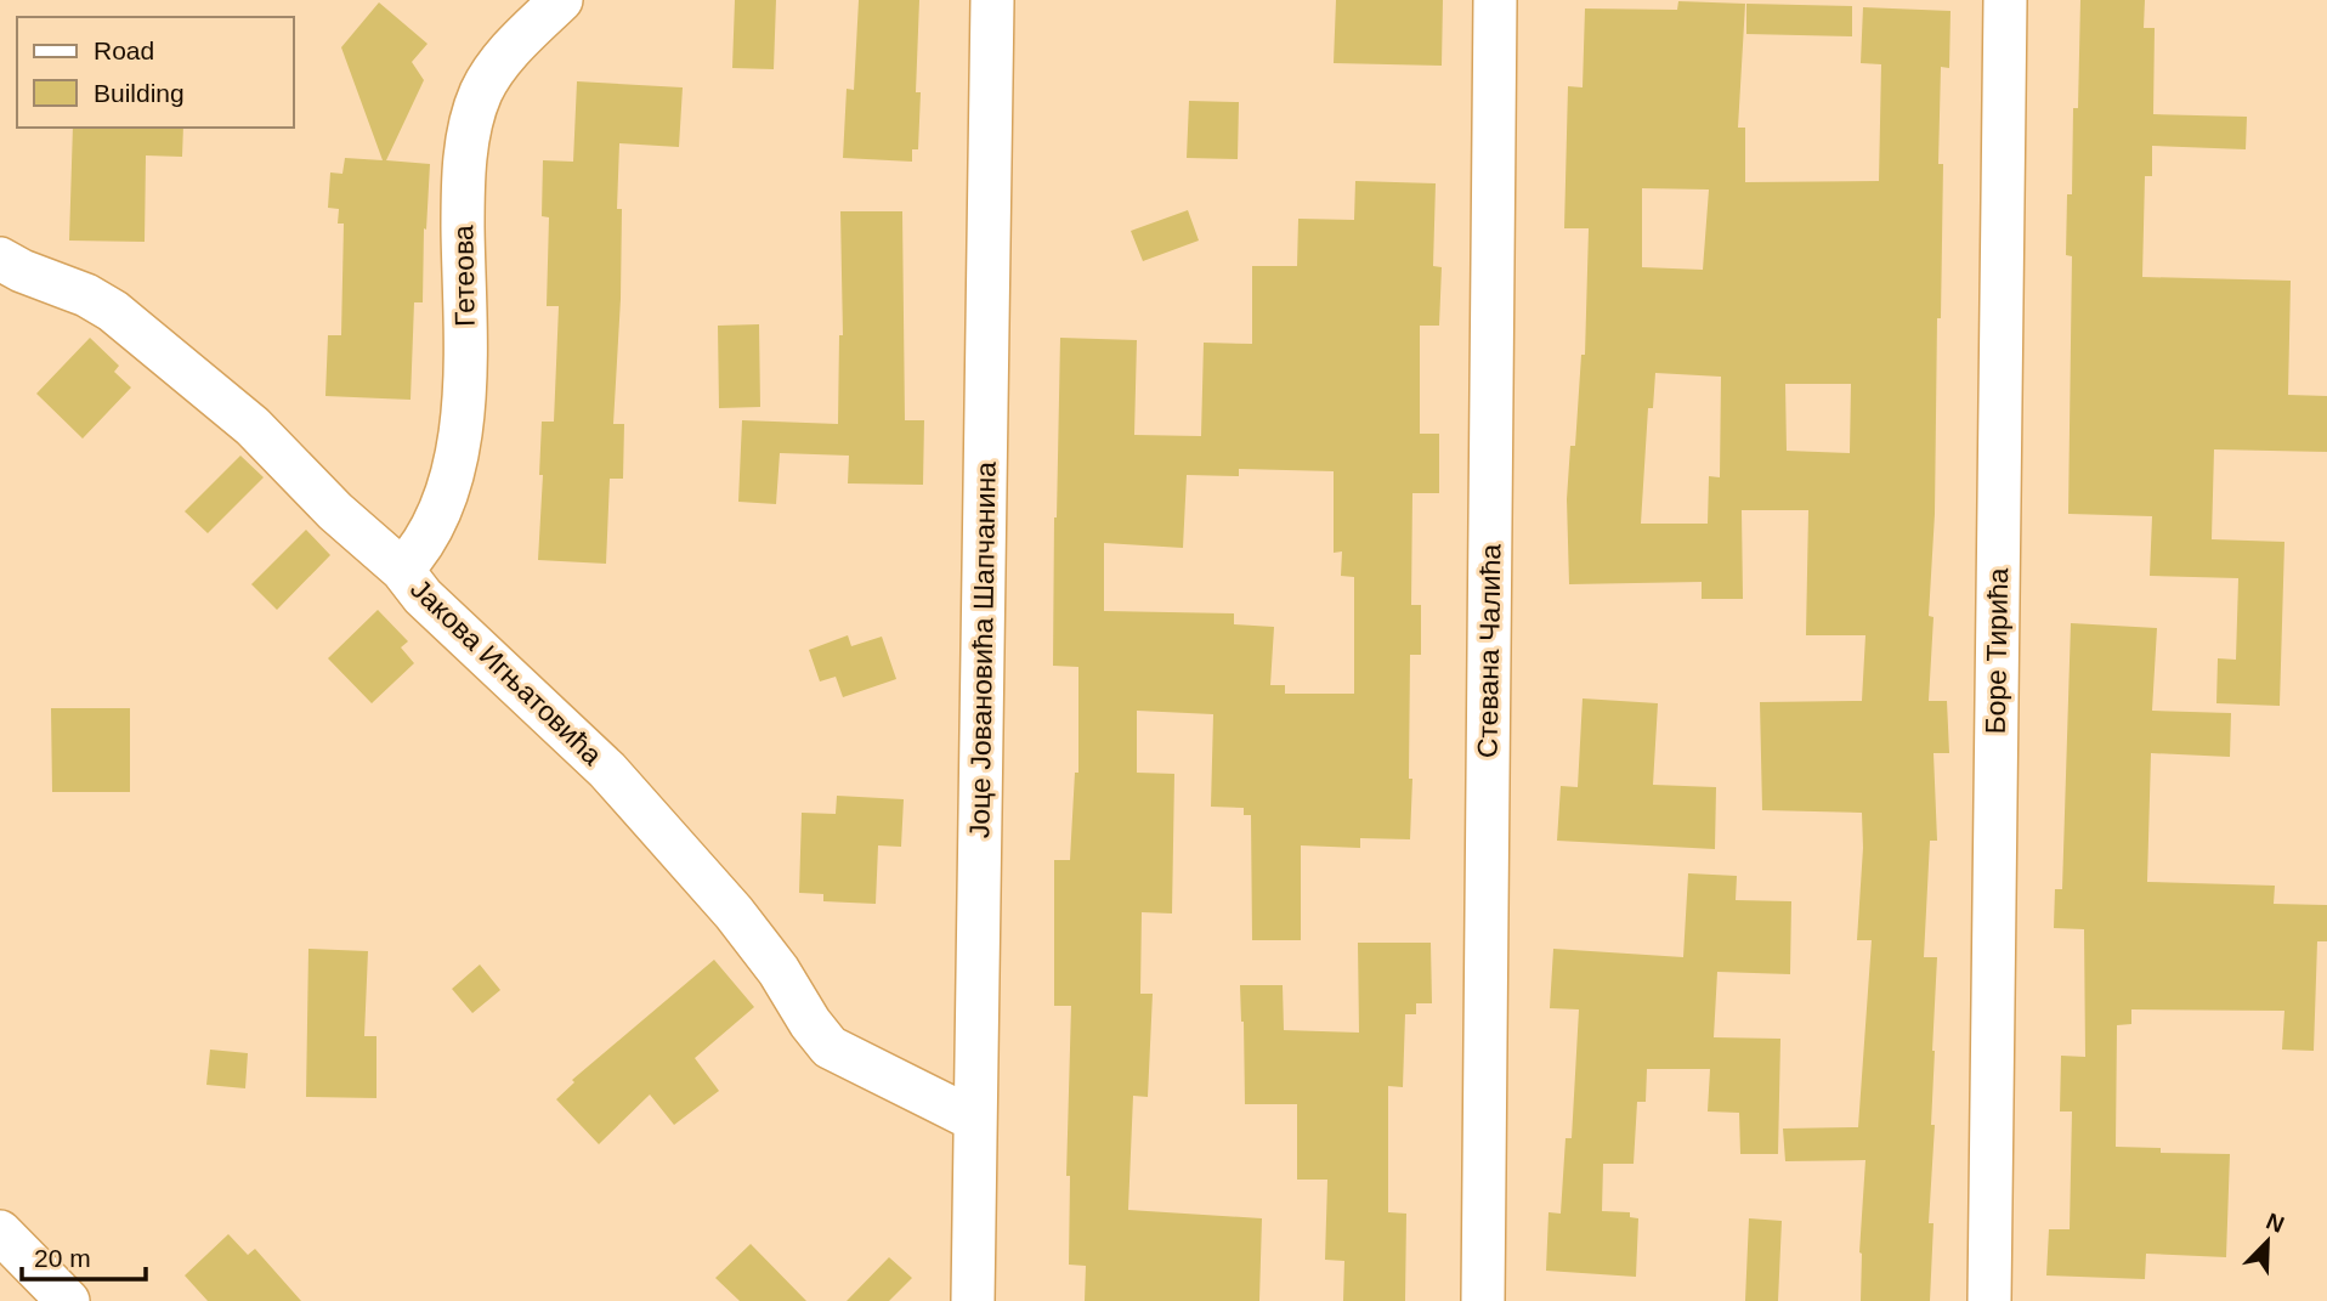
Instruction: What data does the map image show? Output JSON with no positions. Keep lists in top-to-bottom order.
{
  "streets": {
    "street": [
      "Гетеова",
      "Јоце Јовановића Шапчанина",
      "Стевана Чалића",
      "Боре Тирића",
      "Јакова Игњатовића"
    ]
  },
  "crossings": [
    ["Гетеова", "Јакова Игњатовића"],
    ["Јоце Јовановића Шапчанина", "Јакова Игњатовића"]
  ],
  "legend": ["Road", "Building"],
  "scale_bar": "20 m",
  "north": "top right"
}
